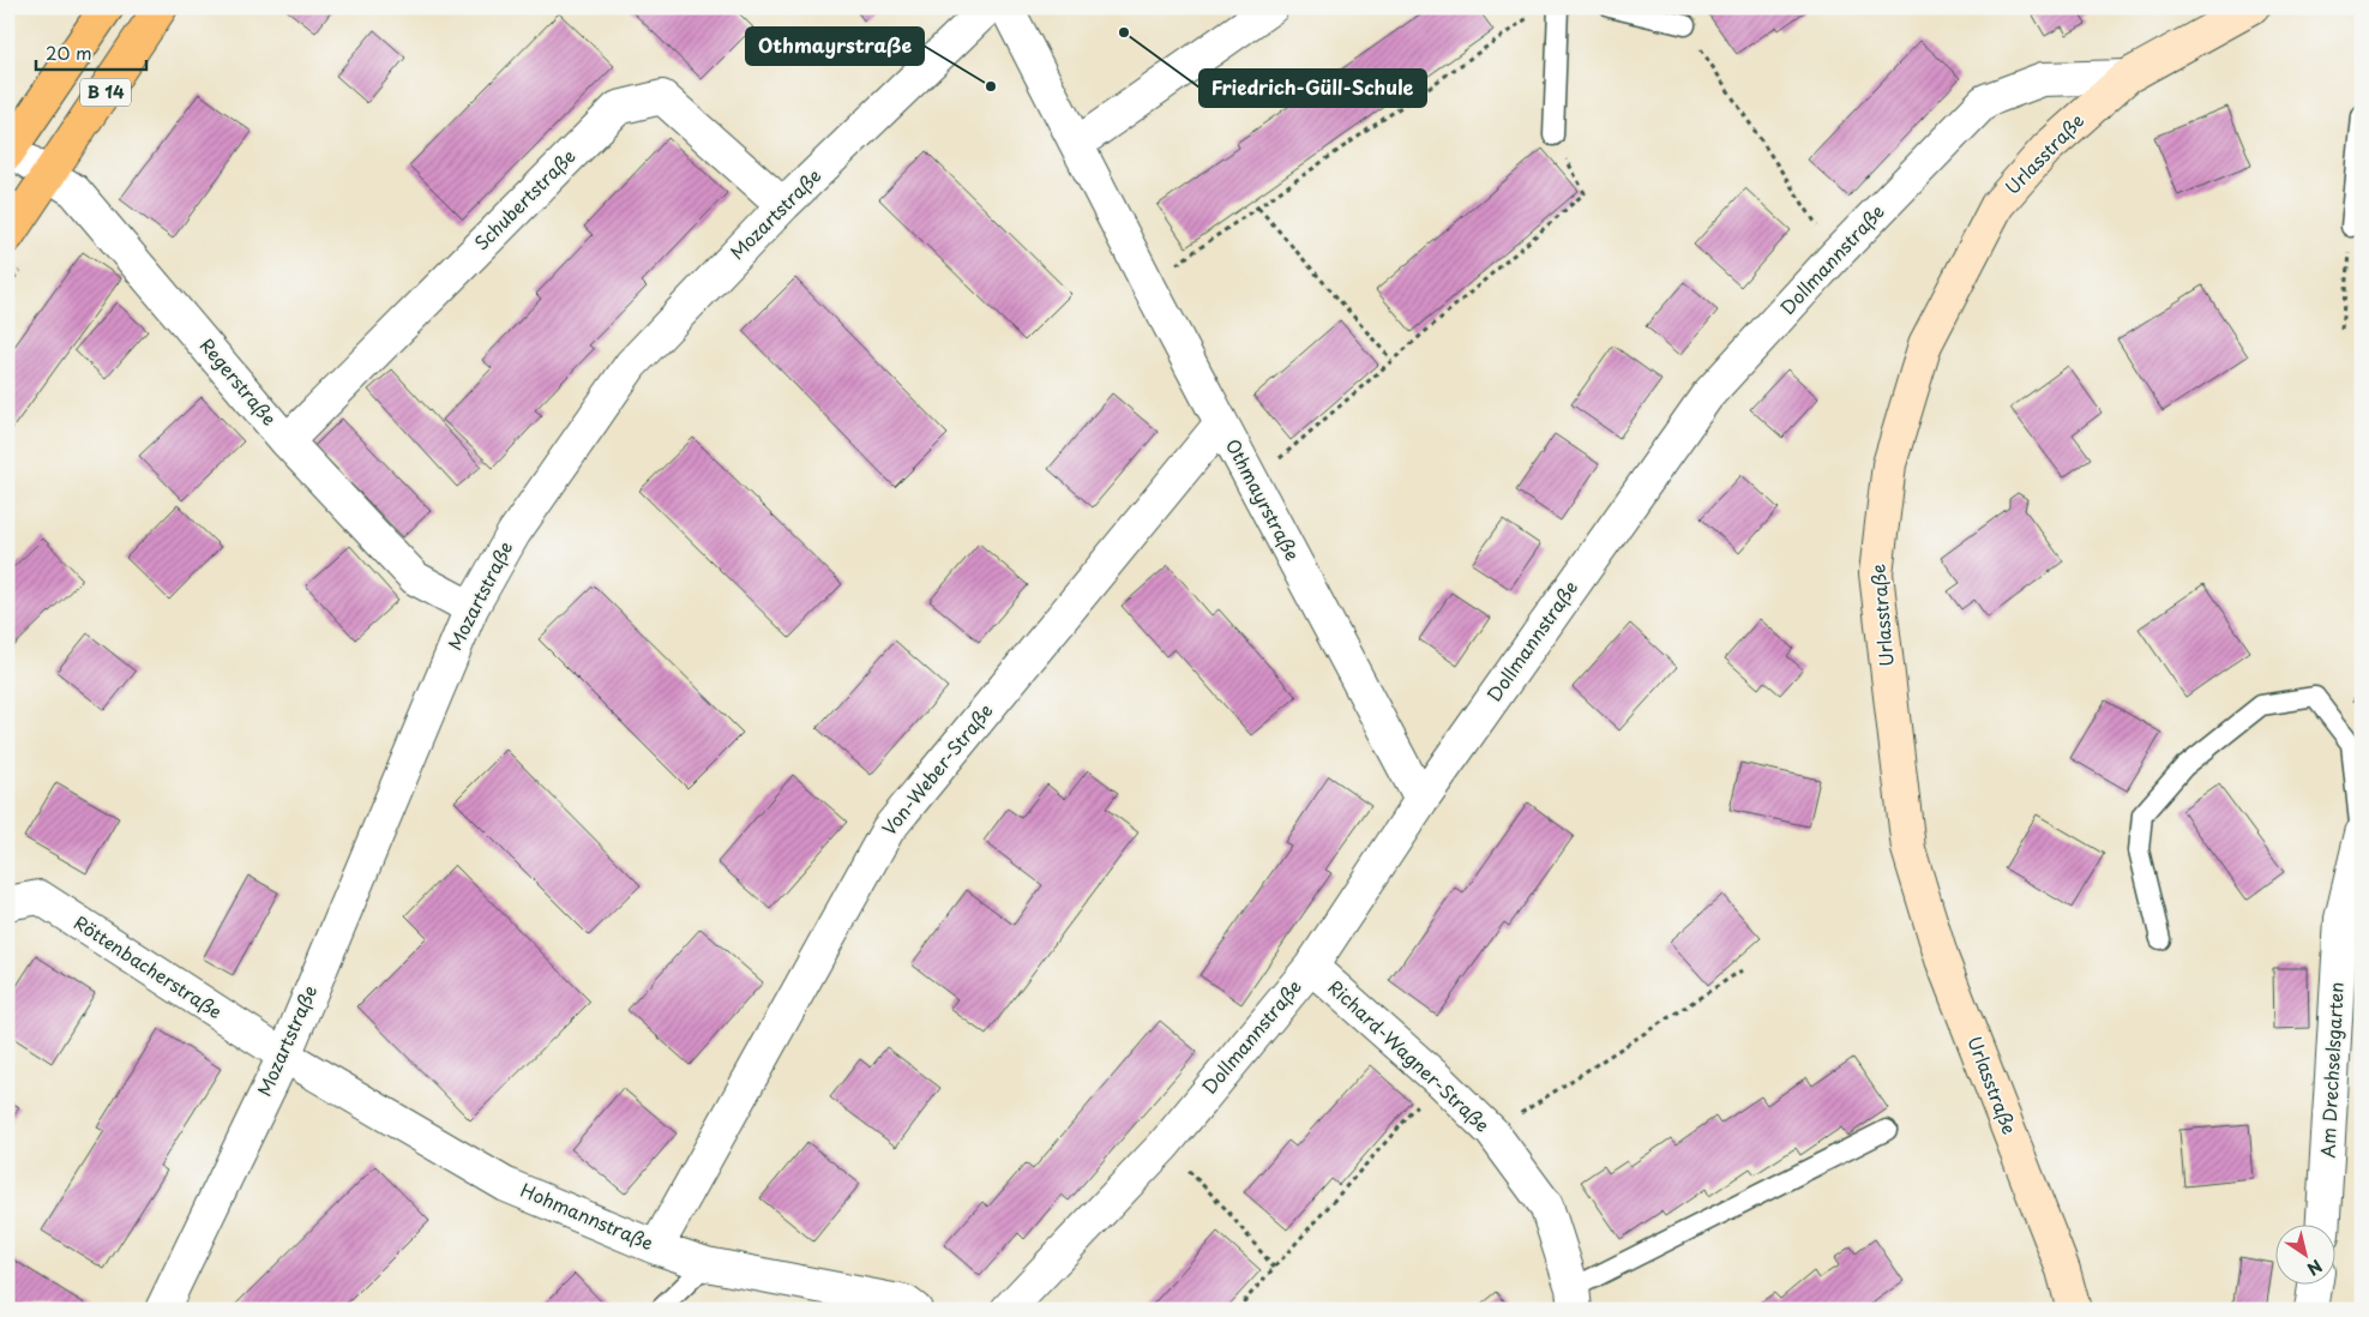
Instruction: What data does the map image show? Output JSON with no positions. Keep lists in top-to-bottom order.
{
  "streets": {
    "main road": ["B 14"],
    "street": [
      "Urlasstraße",
      "Schubertstraße",
      "Mozartstraße",
      "Dollmannstraße",
      "Regerstraße",
      "Othmayrstraße",
      "Von-Weber-Straße",
      "Röttenbacherstraße",
      "Richard-Wagner-Straße",
      "Am Drechselsgarten",
      "Hohmannstraße"
    ]
  },
  "crossings": [
    ["B 14", "Regerstraße"],
    ["Urlasstraße", "Dollmannstraße"],
    ["Schubertstraße", "Mozartstraße"],
    ["Schubertstraße", "Regerstraße"],
    ["Mozartstraße", "Regerstraße"],
    ["Mozartstraße", "Röttenbacherstraße"],
    ["Mozartstraße", "Hohmannstraße"],
    ["Dollmannstraße", "Othmayrstraße"],
    ["Dollmannstraße", "Richard-Wagner-Straße"],
    ["Othmayrstraße", "Von-Weber-Straße"],
    ["Von-Weber-Straße", "Hohmannstraße"],
    ["Röttenbacherstraße", "Hohmannstraße"]
  ],
  "places": ["Friedrich-Güll-Schule", "Othmayrstraße"],
  "scale_bar": "20 m",
  "north": "bottom right"
}
